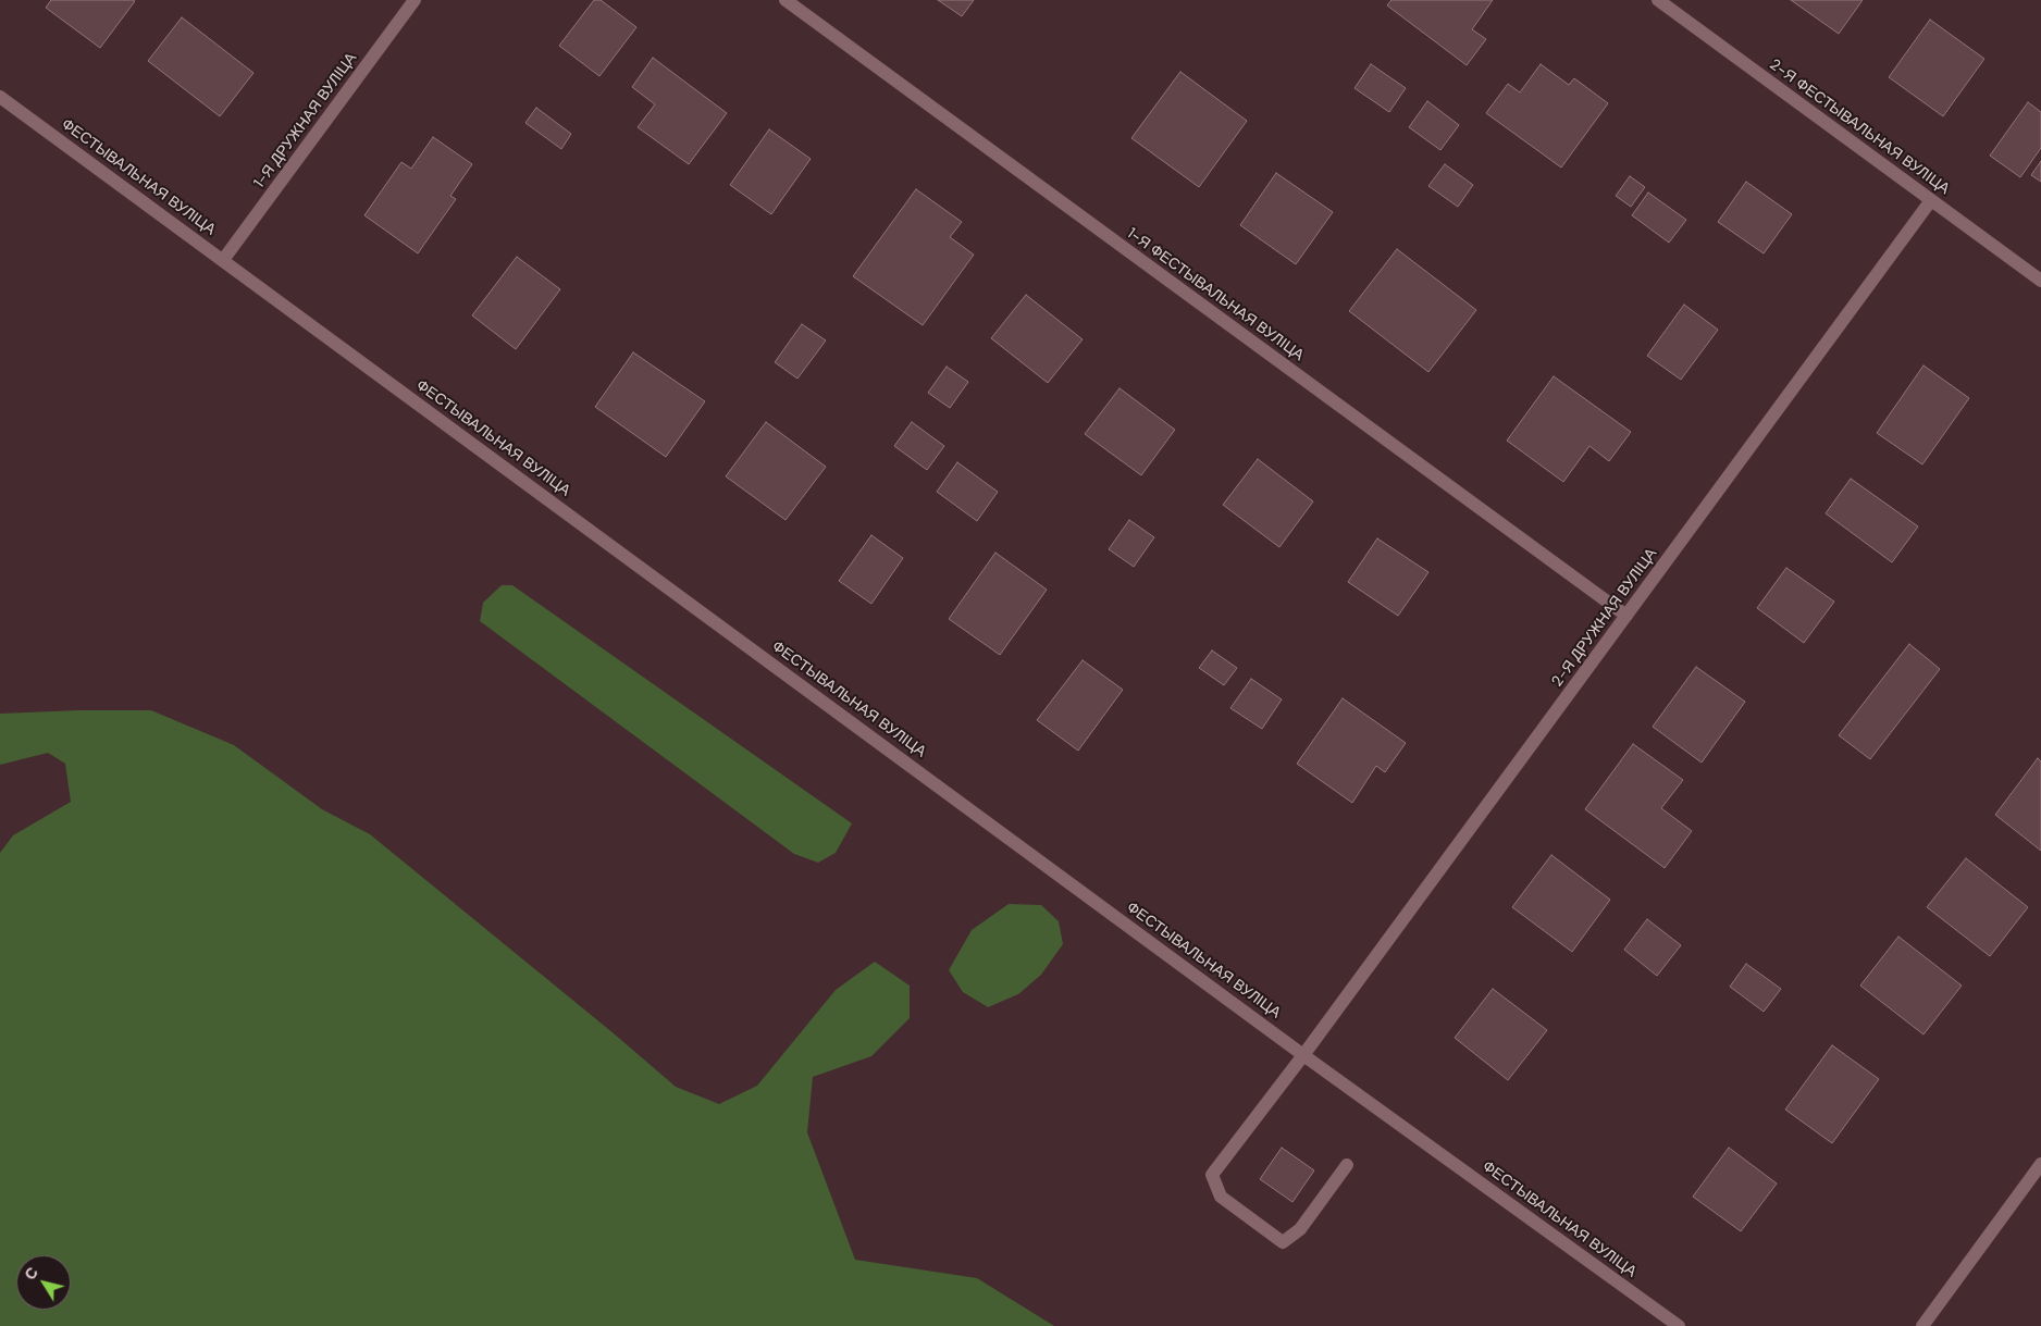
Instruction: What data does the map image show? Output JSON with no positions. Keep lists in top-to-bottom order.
{
  "streets": {
    "street": [
      "1-Я ДРУЖНАЯ ВУЛІЦА",
      "2-Я ФЕСТЫВАЛЬНАЯ ВУЛІЦА",
      "ФЕСТЫВАЛЬНАЯ ВУЛІЦА",
      "1-Я ФЕСТЫВАЛЬНАЯ ВУЛІЦА",
      "2-Я ДРУЖНАЯ ВУЛІЦА"
    ]
  },
  "crossings": [
    ["1-Я ДРУЖНАЯ ВУЛІЦА", "ФЕСТЫВАЛЬНАЯ ВУЛІЦА"],
    ["2-Я ФЕСТЫВАЛЬНАЯ ВУЛІЦА", "2-Я ДРУЖНАЯ ВУЛІЦА"],
    ["ФЕСТЫВАЛЬНАЯ ВУЛІЦА", "2-Я ДРУЖНАЯ ВУЛІЦА"],
    ["1-Я ФЕСТЫВАЛЬНАЯ ВУЛІЦА", "2-Я ДРУЖНАЯ ВУЛІЦА"]
  ],
  "north": "top left"
}
